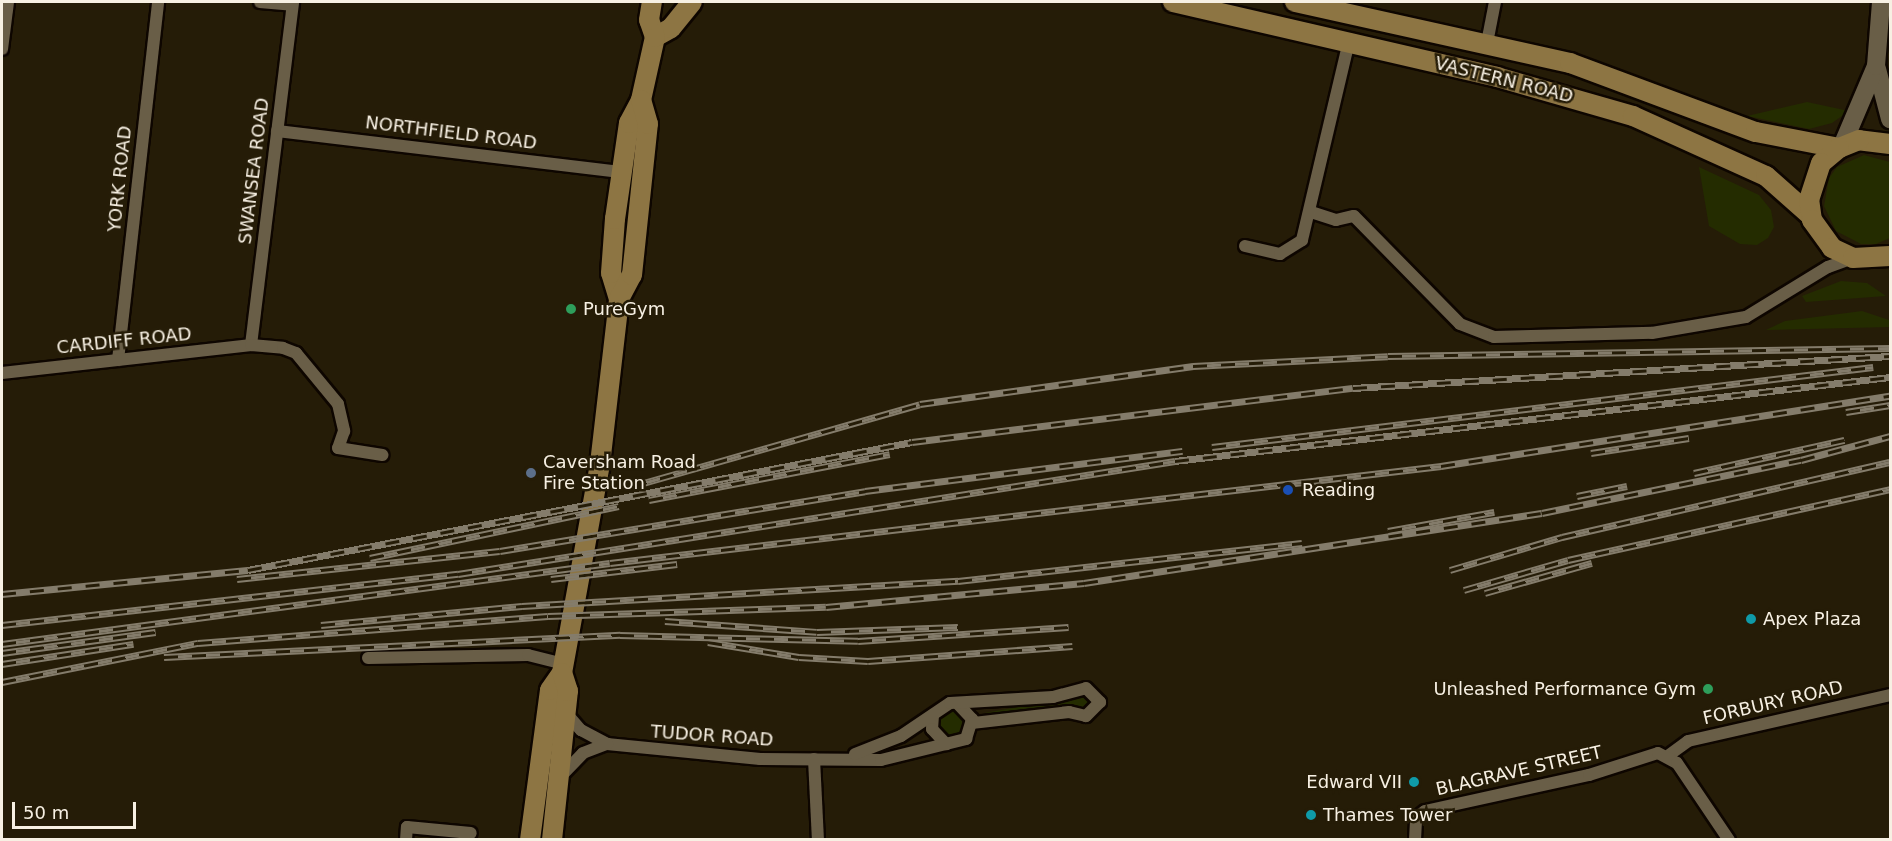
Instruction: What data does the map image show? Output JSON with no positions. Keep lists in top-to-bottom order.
{
  "streets": {
    "main road": ["VASTERN ROAD"],
    "street": [
      "NORTHFIELD ROAD",
      "SWANSEA ROAD",
      "YORK ROAD",
      "CARDIFF ROAD",
      "FORBURY ROAD",
      "TUDOR ROAD",
      "BLAGRAVE STREET"
    ]
  },
  "crossings": [
    ["NORTHFIELD ROAD", "SWANSEA ROAD"],
    ["SWANSEA ROAD", "CARDIFF ROAD"],
    ["YORK ROAD", "CARDIFF ROAD"],
    ["FORBURY ROAD", "BLAGRAVE STREET"]
  ],
  "places": [
    "PureGym",
    "Caversham Road Fire Station",
    "Reading",
    "Apex Plaza",
    "Unleashed Performance Gym",
    "Edward VII",
    "Thames Tower"
  ],
  "scale_bar": "50 m"
}
